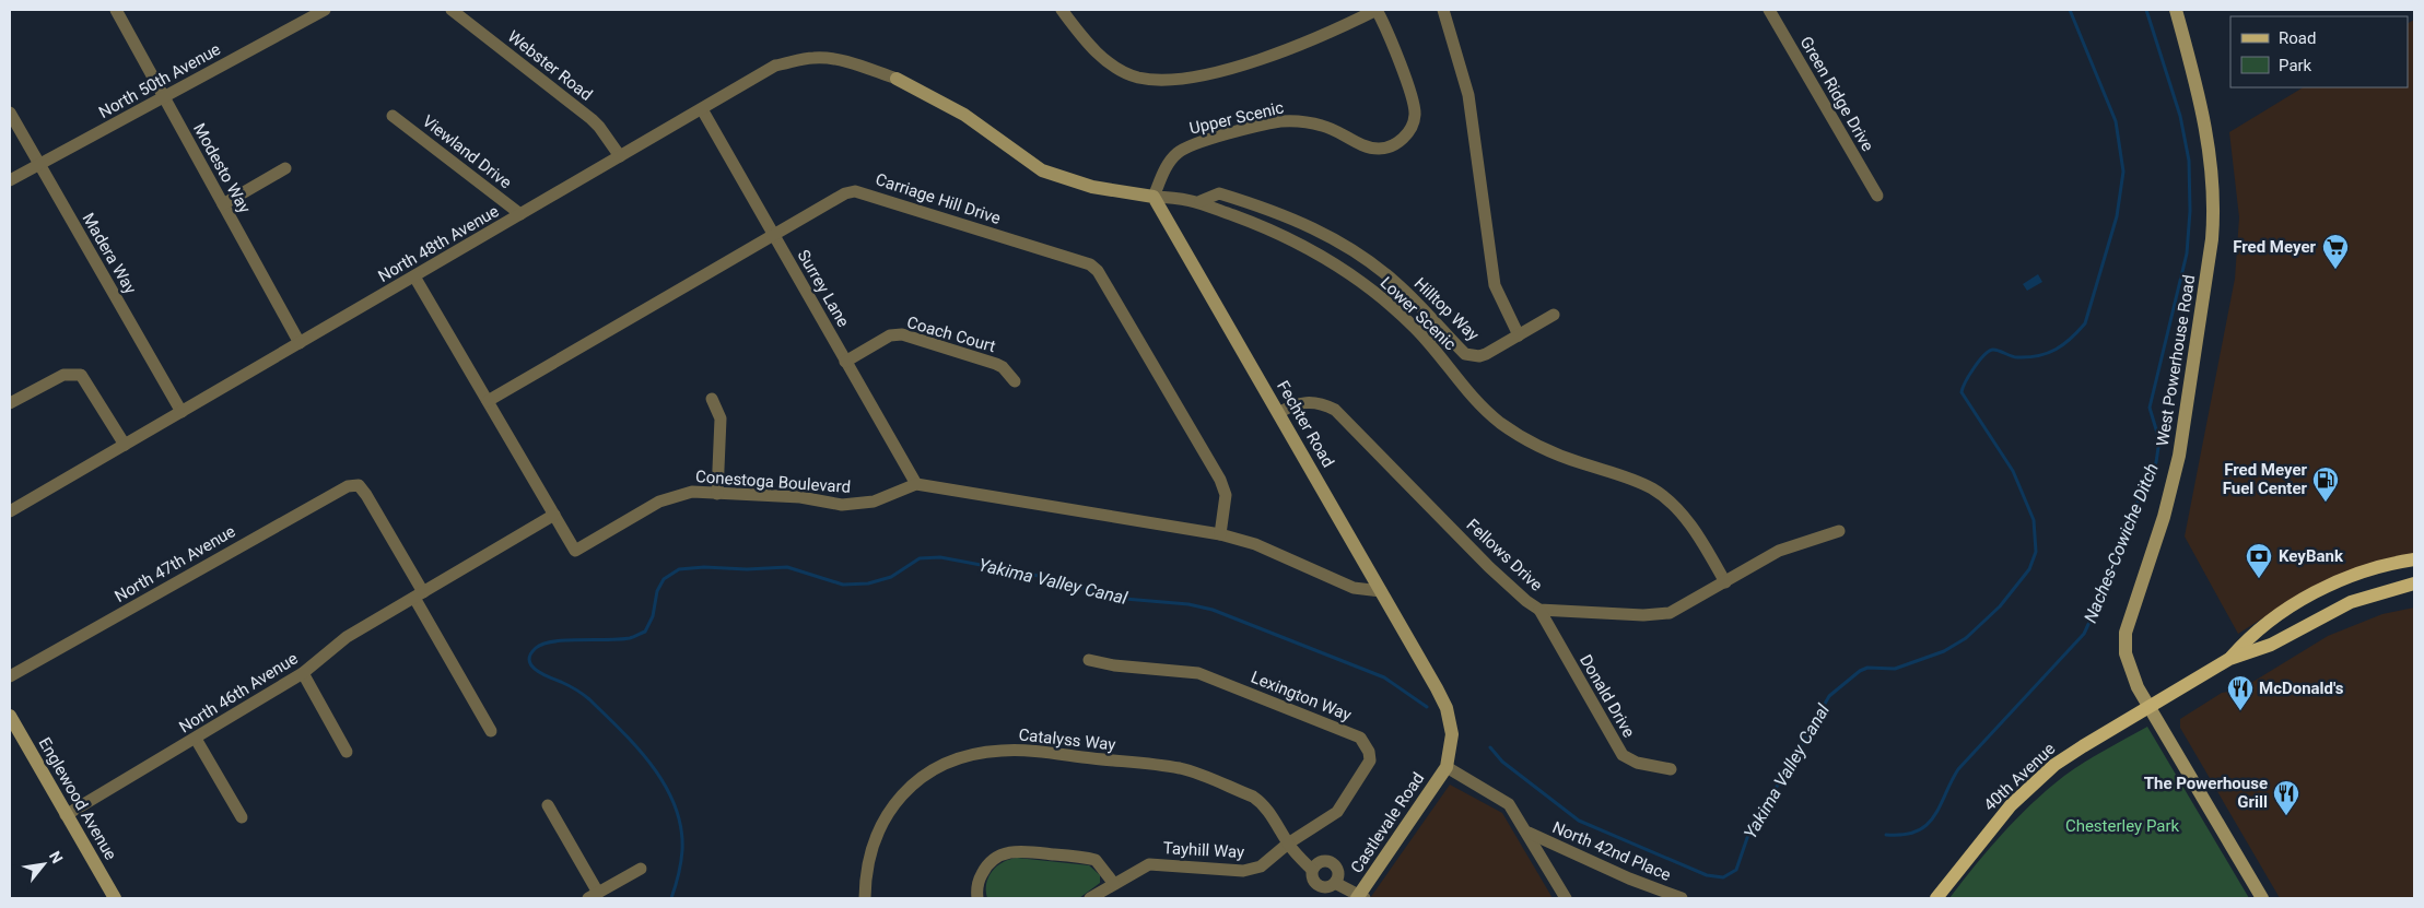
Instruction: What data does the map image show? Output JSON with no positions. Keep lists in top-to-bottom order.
{
  "streets": {
    "main road": ["40th Avenue"],
    "street": [
      "Webster Road",
      "North 50th Avenue",
      "Green Ridge Drive",
      "Upper Scenic",
      "Viewland Drive",
      "Modesto Way",
      "Carriage Hill Drive",
      "North 48th Avenue",
      "Madera Way",
      "Surrey Lane",
      "Hilltop Way",
      "Lower Scenic",
      "Coach Court",
      "West Powerhouse Road",
      "Fechter Road",
      "Conestoga Boulevard",
      "Fellows Drive",
      "North 47th Avenue",
      "North 46th Avenue",
      "Lexington Way",
      "Donald Drive",
      "Catalyss Way",
      "Englewood Avenue",
      "Castlevale Road",
      "Tayhill Way",
      "North 42nd Place"
    ]
  },
  "crossings": [
    ["Webster Road", "North 48th Avenue"],
    ["North 50th Avenue", "Modesto Way"],
    ["North 50th Avenue", "Madera Way"],
    ["Upper Scenic", "Lower Scenic"],
    ["Upper Scenic", "Fechter Road"],
    ["Viewland Drive", "North 48th Avenue"],
    ["Modesto Way", "North 48th Avenue"],
    ["Carriage Hill Drive", "Surrey Lane"],
    ["Carriage Hill Drive", "Conestoga Boulevard"],
    ["North 48th Avenue", "Madera Way"],
    ["North 48th Avenue", "Surrey Lane"],
    ["North 48th Avenue", "Conestoga Boulevard"],
    ["Surrey Lane", "Coach Court"],
    ["Surrey Lane", "Conestoga Boulevard"],
    ["Hilltop Way", "Lower Scenic"],
    ["Lower Scenic", "Fechter Road"],
    ["Lower Scenic", "Fellows Drive"],
    ["West Powerhouse Road", "40th Avenue"],
    ["Fechter Road", "Fellows Drive"],
    ["Fechter Road", "Castlevale Road"],
    ["Fellows Drive", "Donald Drive"],
    ["North 47th Avenue", "North 46th Avenue"],
    ["North 46th Avenue", "Englewood Avenue"],
    ["Lexington Way", "Catalyss Way"],
    ["Lexington Way", "Tayhill Way"],
    ["Catalyss Way", "Castlevale Road"],
    ["Catalyss Way", "Tayhill Way"]
  ],
  "water": ["Naches-Cowiche Ditch", "Yakima Valley Canal"],
  "parks": ["Chesterley Park"],
  "places": {
    "supermarket": ["Fred Meyer"],
    "fuel station": ["Fred Meyer Fuel Center"],
    "bank": ["KeyBank"],
    "restaurant": ["McDonald's", "The Powerhouse Grill"]
  },
  "legend": ["Road", "Park"],
  "north": "top right"
}
